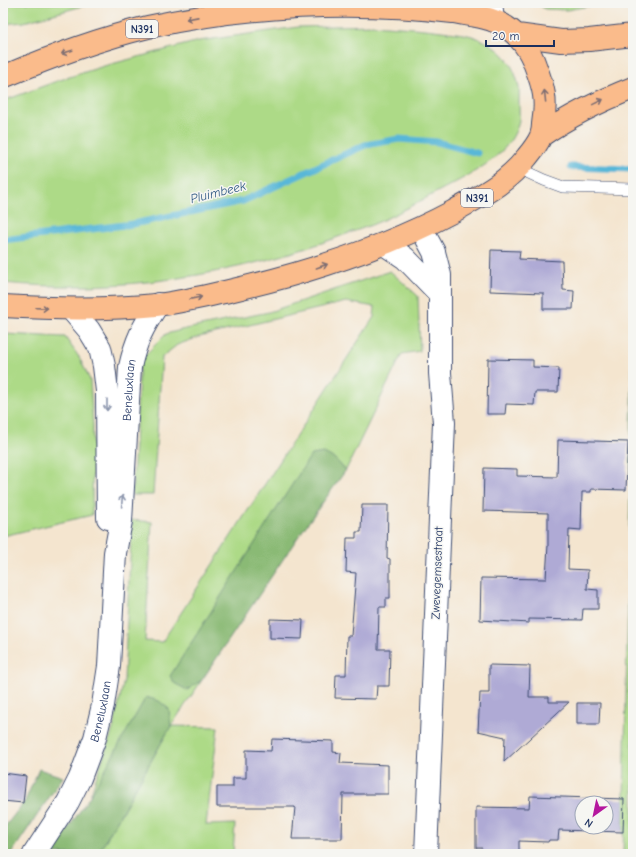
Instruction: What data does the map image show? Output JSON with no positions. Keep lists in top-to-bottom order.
{
  "streets": {
    "main road": ["N391"],
    "street": ["Beneluxlaan", "Zwevegemsestraat"]
  },
  "crossings": [
    ["N391", "Beneluxlaan"],
    ["N391", "Zwevegemsestraat"]
  ],
  "water": ["Pluimbeek"],
  "scale_bar": "20 m",
  "north": "bottom left"
}
